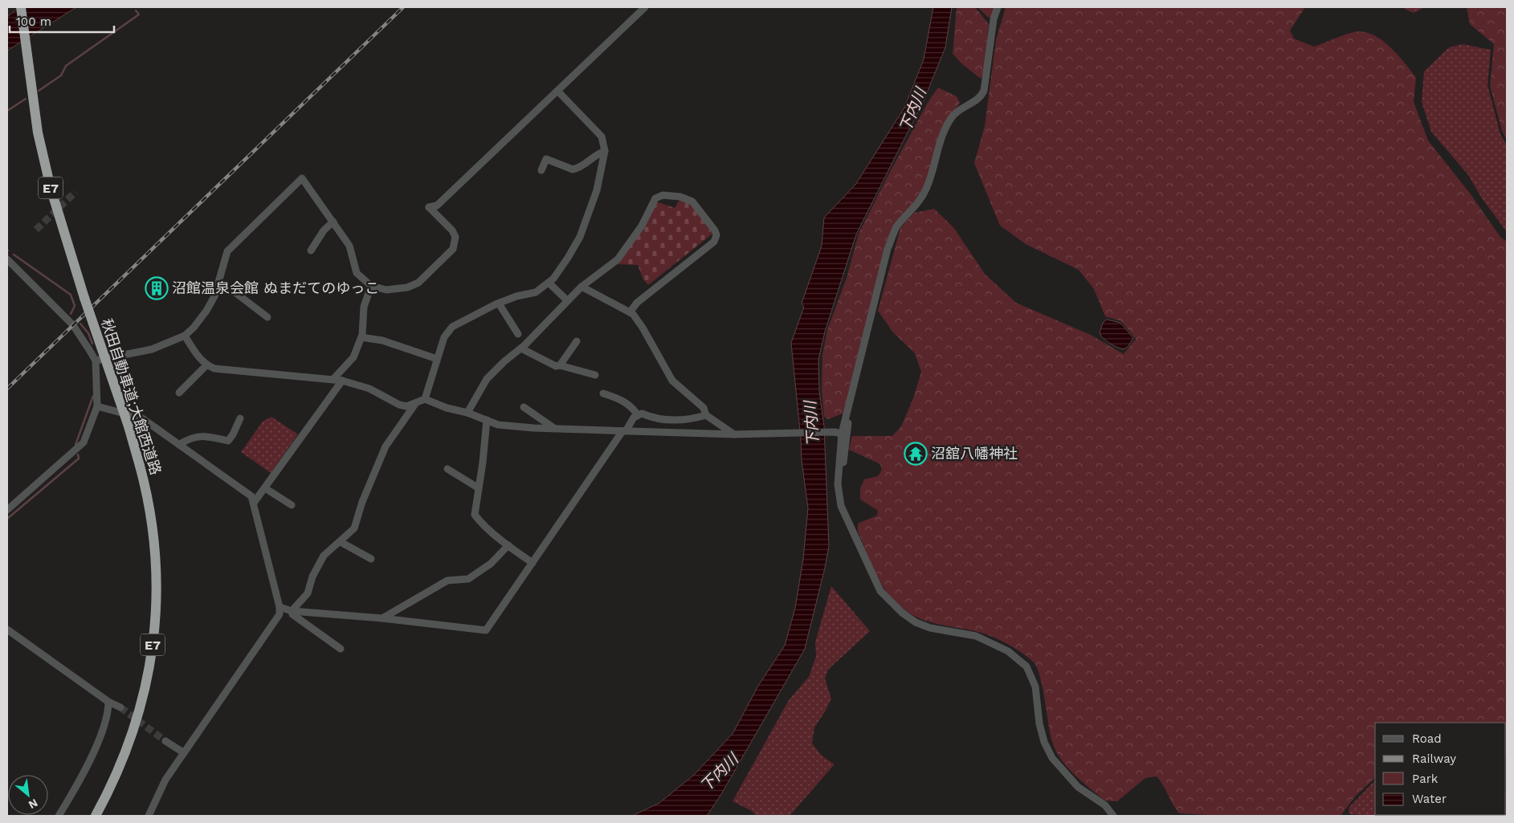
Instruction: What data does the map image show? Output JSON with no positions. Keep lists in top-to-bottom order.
{
  "streets": {
    "highway": ["E7", "秋田自動車道;大館西道路"]
  },
  "water": ["下内川"],
  "places": {
    "building": ["沼館温泉会館 ぬまだてのゆっこ"],
    "temple": ["沼舘八幡神社"]
  },
  "legend": [
    "Road",
    "Railway",
    "Park",
    "Water"
  ],
  "scale_bar": "100 m",
  "north": "bottom right"
}
